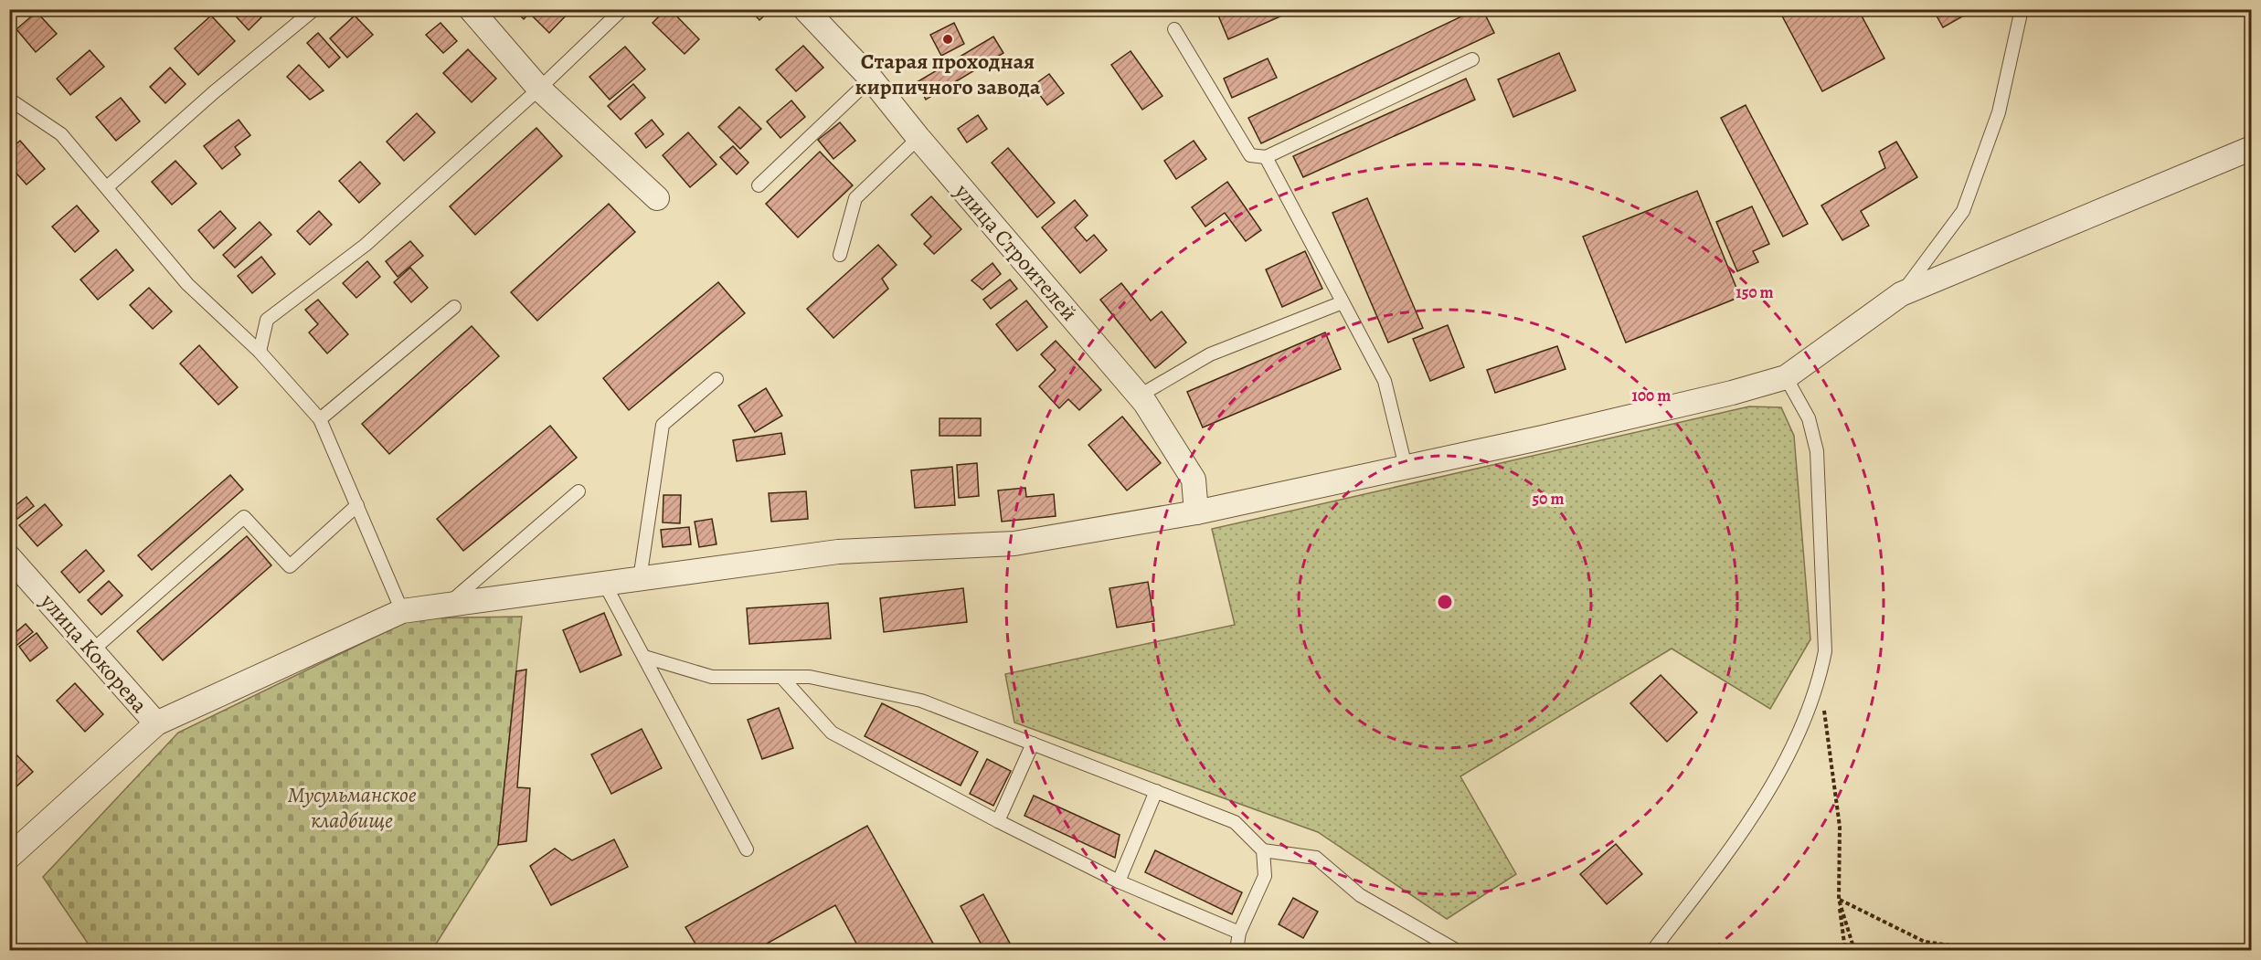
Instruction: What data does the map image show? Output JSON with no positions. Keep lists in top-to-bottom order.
{
  "streets": {
    "street": ["улица Строителей", "улица Кокорева"]
  },
  "parks": ["Мусульманское кладбище"],
  "places": ["Старая проходная кирпичного завода"],
  "rings": ["150 m", "100 m", "50 m"]
}
